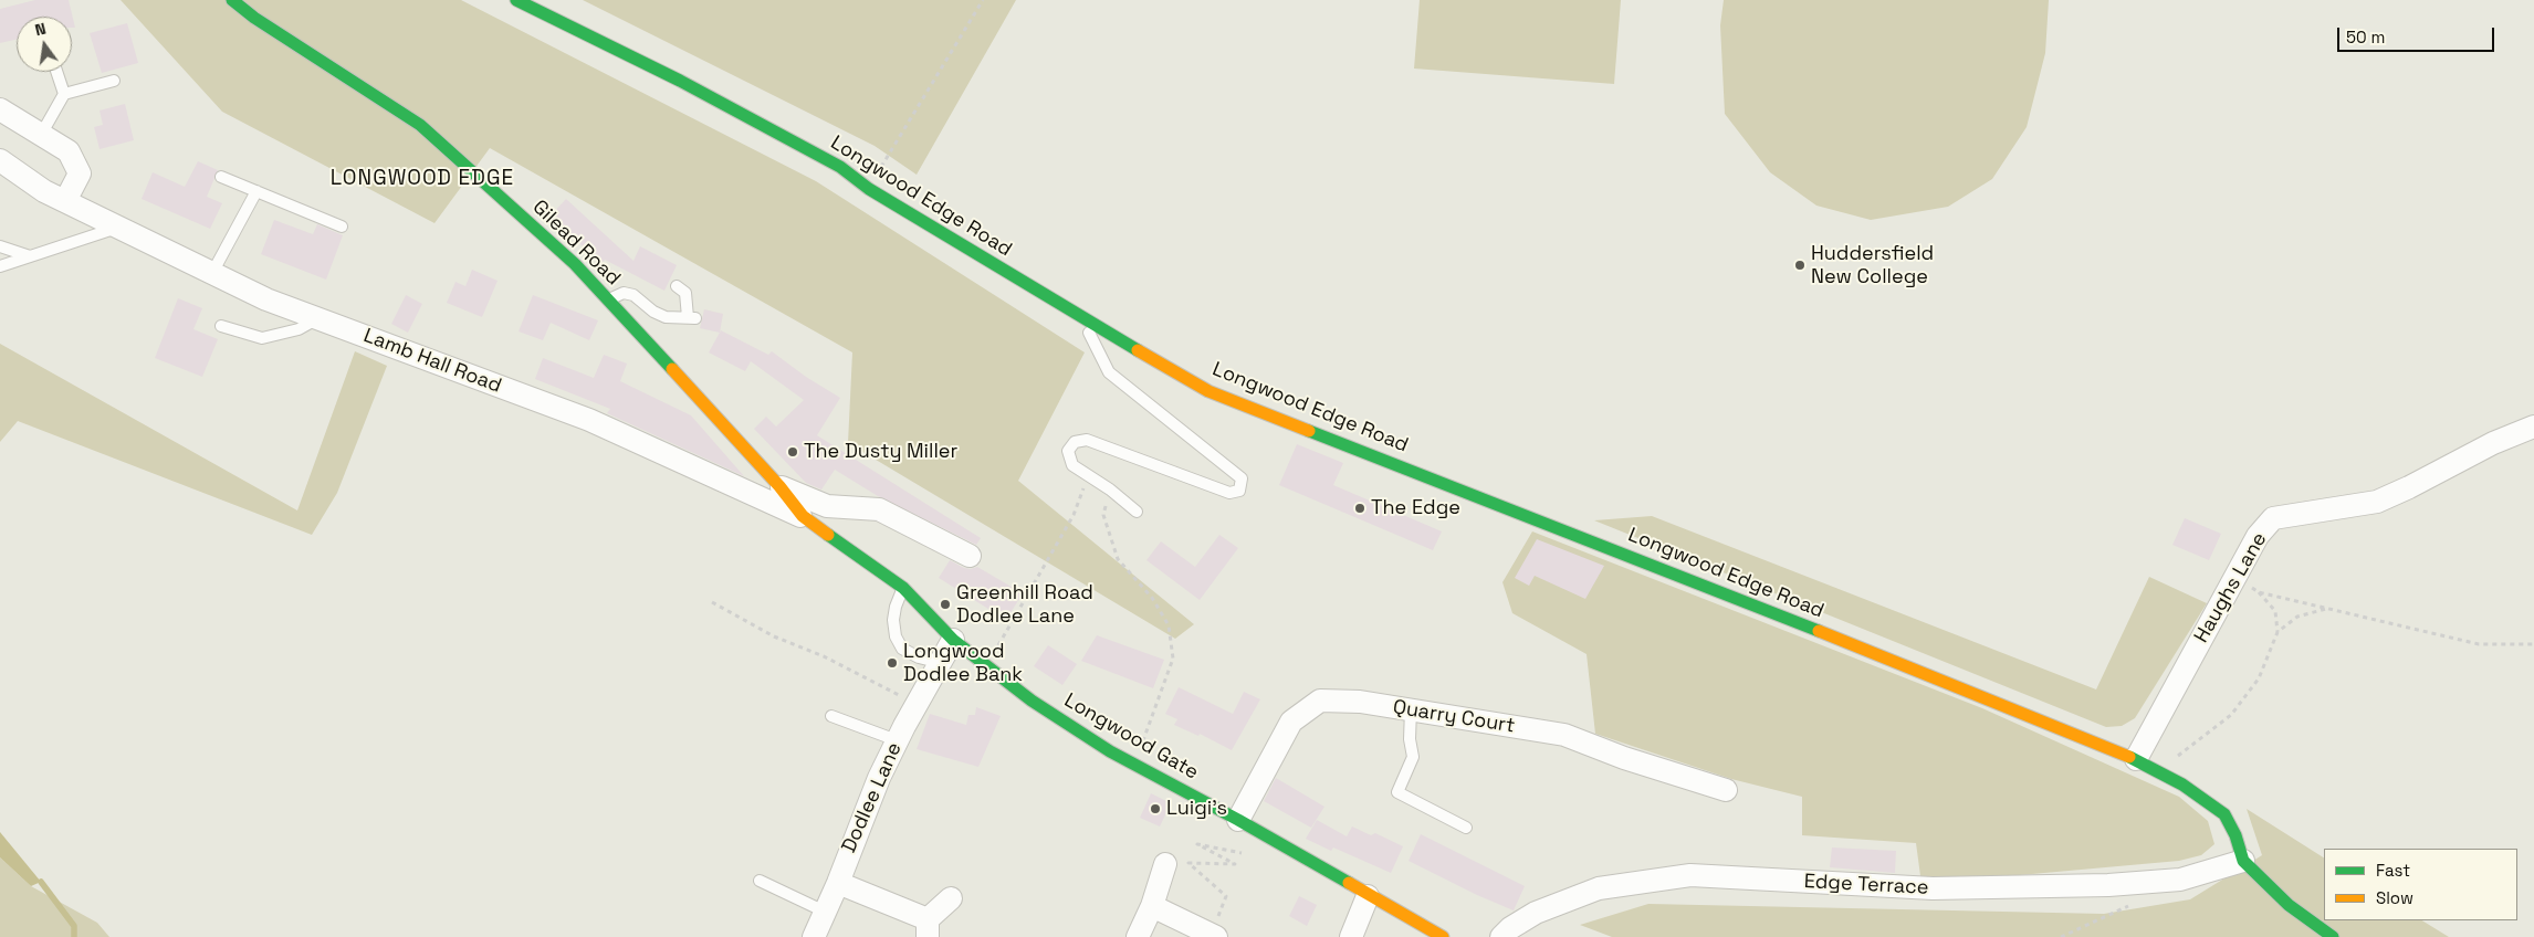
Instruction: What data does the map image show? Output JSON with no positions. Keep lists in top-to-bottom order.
{
  "streets": {
    "street": [
      "Longwood Edge Road",
      "Gilead Road",
      "Lamb Hall Road",
      "Haughs Lane",
      "Quarry Court",
      "Longwood Gate",
      "Dodlee Lane",
      "Edge Terrace"
    ]
  },
  "crossings": [
    ["Longwood Edge Road", "Haughs Lane"],
    ["Longwood Edge Road", "Edge Terrace"],
    ["Gilead Road", "Lamb Hall Road"],
    ["Gilead Road", "Longwood Gate"],
    ["Quarry Court", "Longwood Gate"],
    ["Longwood Gate", "Dodlee Lane"]
  ],
  "districts": ["LONGWOOD EDGE"],
  "places": [
    "Huddersfield New College",
    "The Dusty Miller",
    "The Edge",
    "Greenhill Road Dodlee Lane",
    "Longwood Dodlee Bank",
    "Luigi's"
  ],
  "legend": ["Fast", "Slow"],
  "scale_bar": "50 m",
  "north": "top"
}
